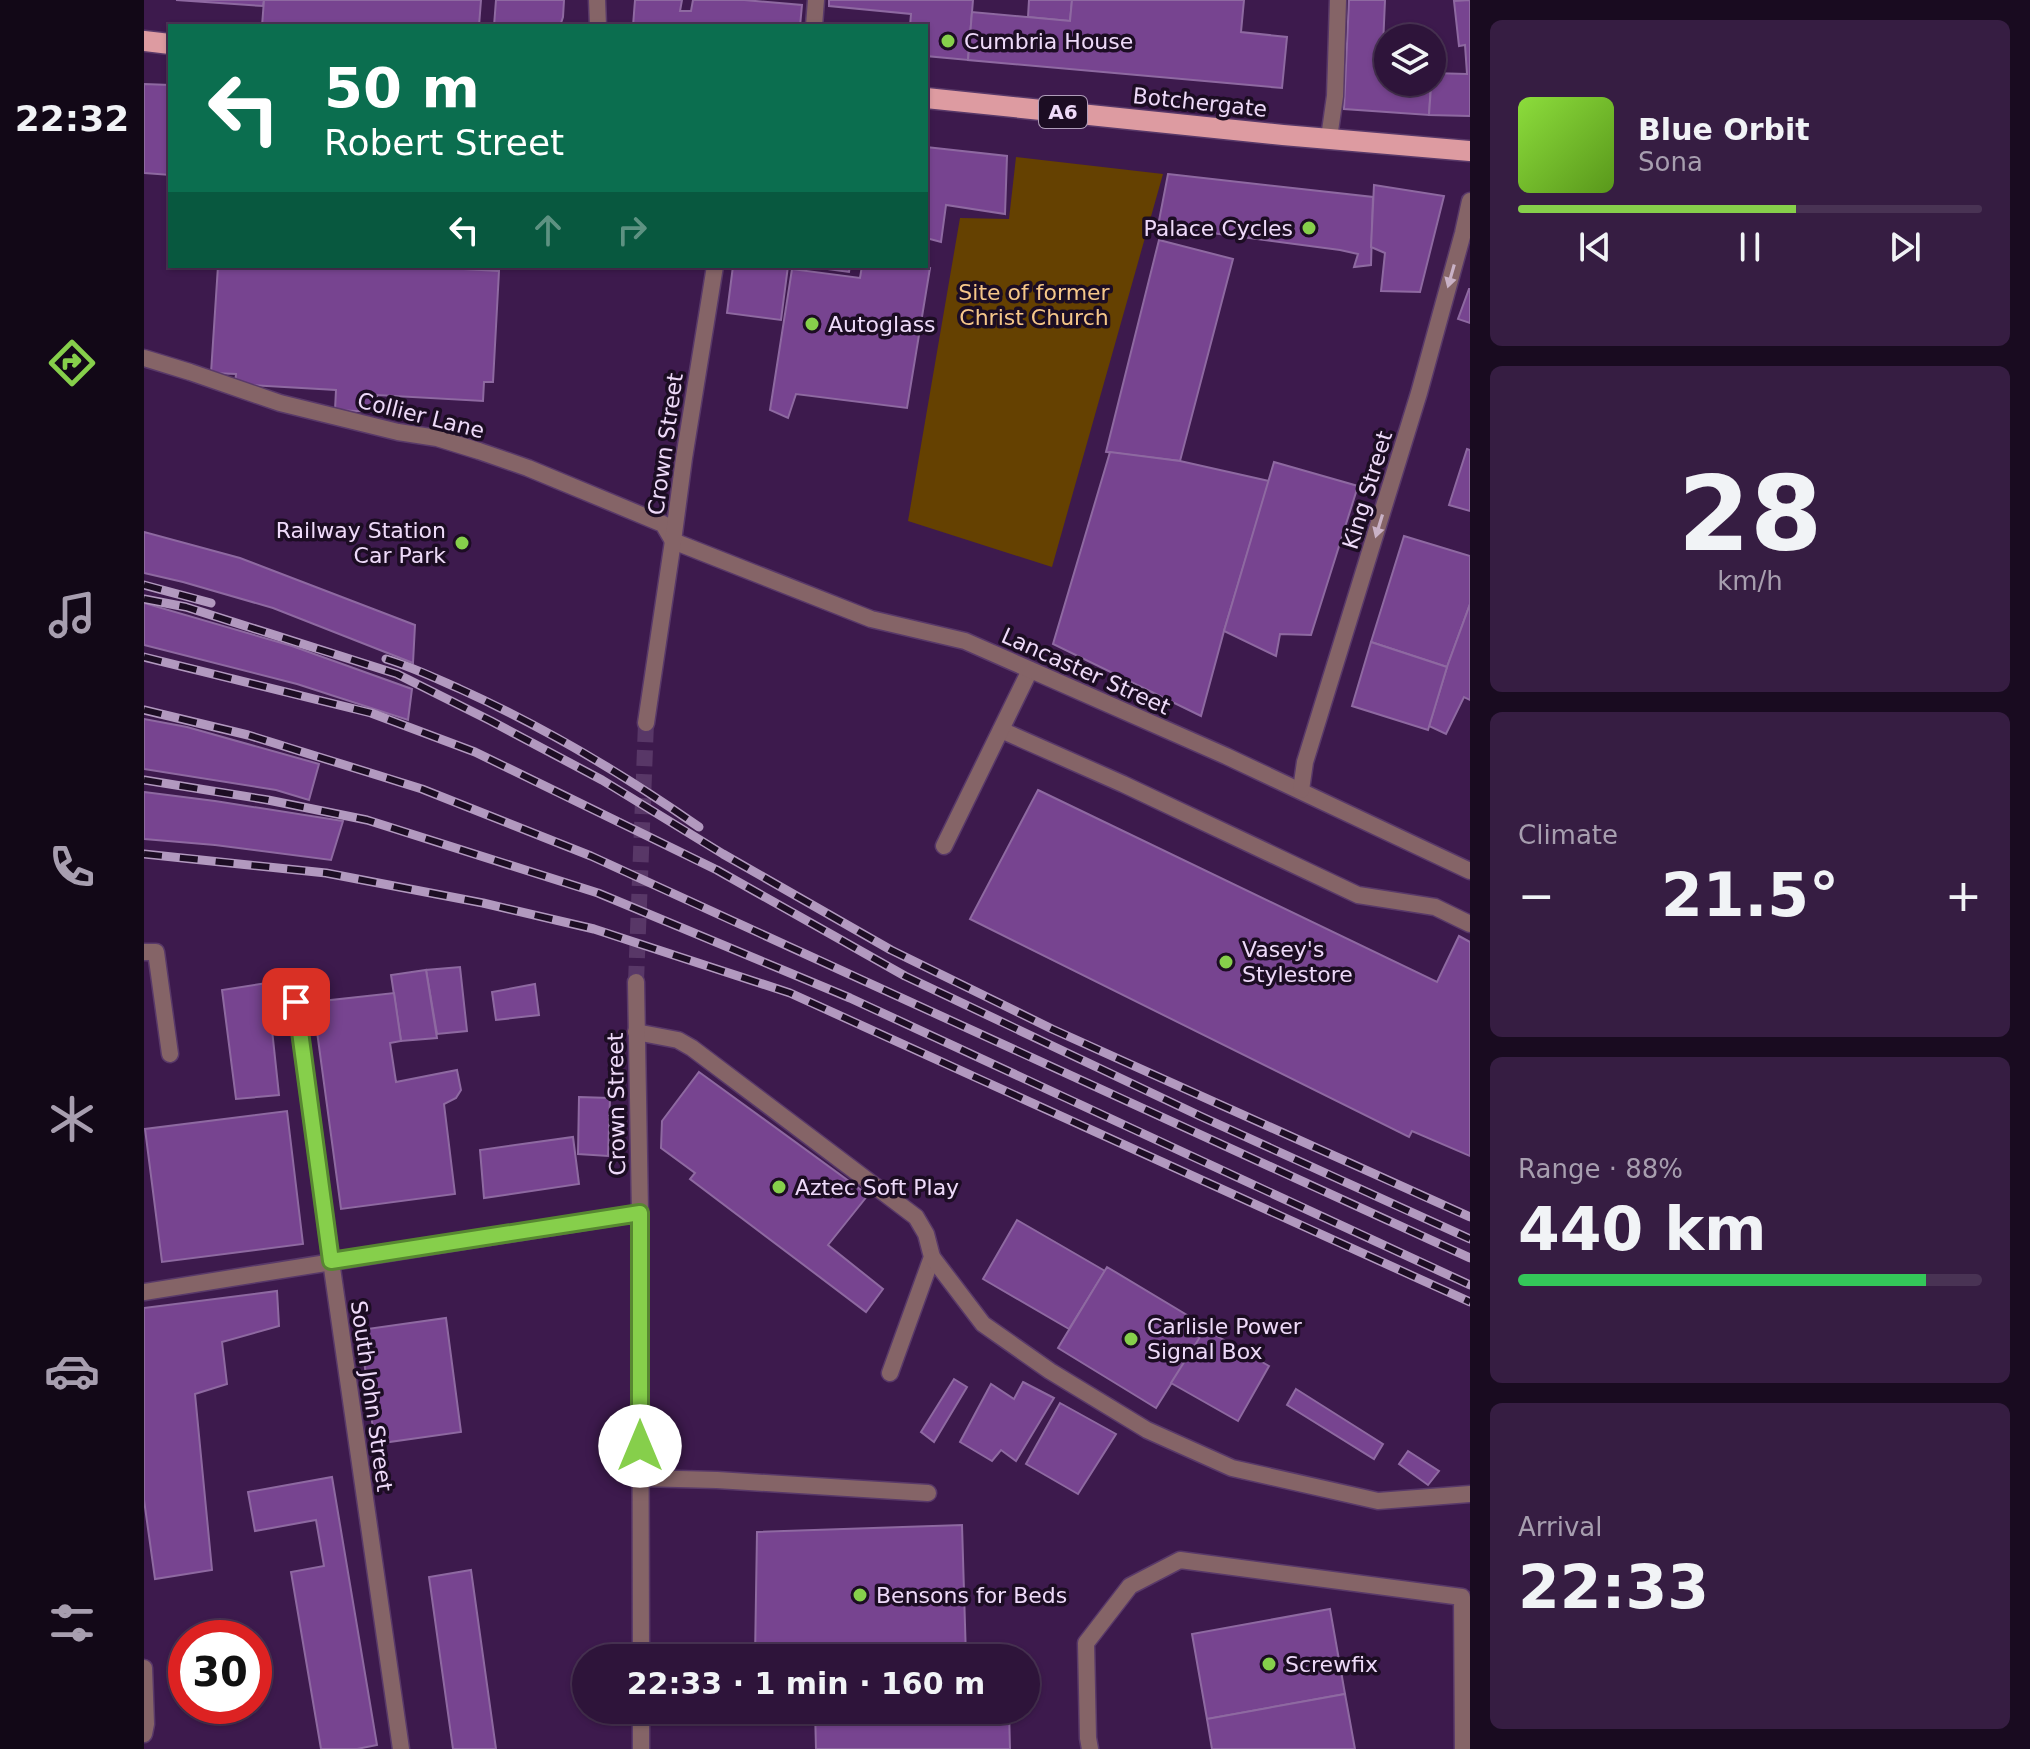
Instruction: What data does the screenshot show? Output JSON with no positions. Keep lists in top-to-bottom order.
{
  "streets": {
    "main road": ["Botchergate", "A6"],
    "street": [
      "Collier Lane",
      "Crown Street",
      "King Street",
      "Lancaster Street",
      "South John Street"
    ]
  },
  "crossings": [
    ["Collier Lane", "Crown Street"],
    ["Collier Lane", "Lancaster Street"],
    ["Crown Street", "Lancaster Street"],
    ["King Street", "Lancaster Street"]
  ],
  "one_way": ["King Street"],
  "parks": ["Site of former Christ Church"],
  "places": [
    "Cumbria House",
    "Palace Cycles",
    "Autoglass",
    "Railway Station Car Park",
    "Vasey's Stylestore",
    "Aztec Soft Play",
    "Carlisle Power Signal Box",
    "Bensons for Beds",
    "Screwfix"
  ],
  "page": {
    "tabs": "22:32",
    "turn": ["50 m", "Robert Street"],
    "song": ["Blue Orbit", "Sona"],
    "tile": [
      ["28", "km/h"],
      "Climate",
      ["Range · 88%", "440 km"],
      ["Arrival", "22:33"]
    ],
    "heat": ["−", "21.5°", "+"],
    "limit": "30",
    "trip": "22:33 · 1 min · 160 m"
  }
}
